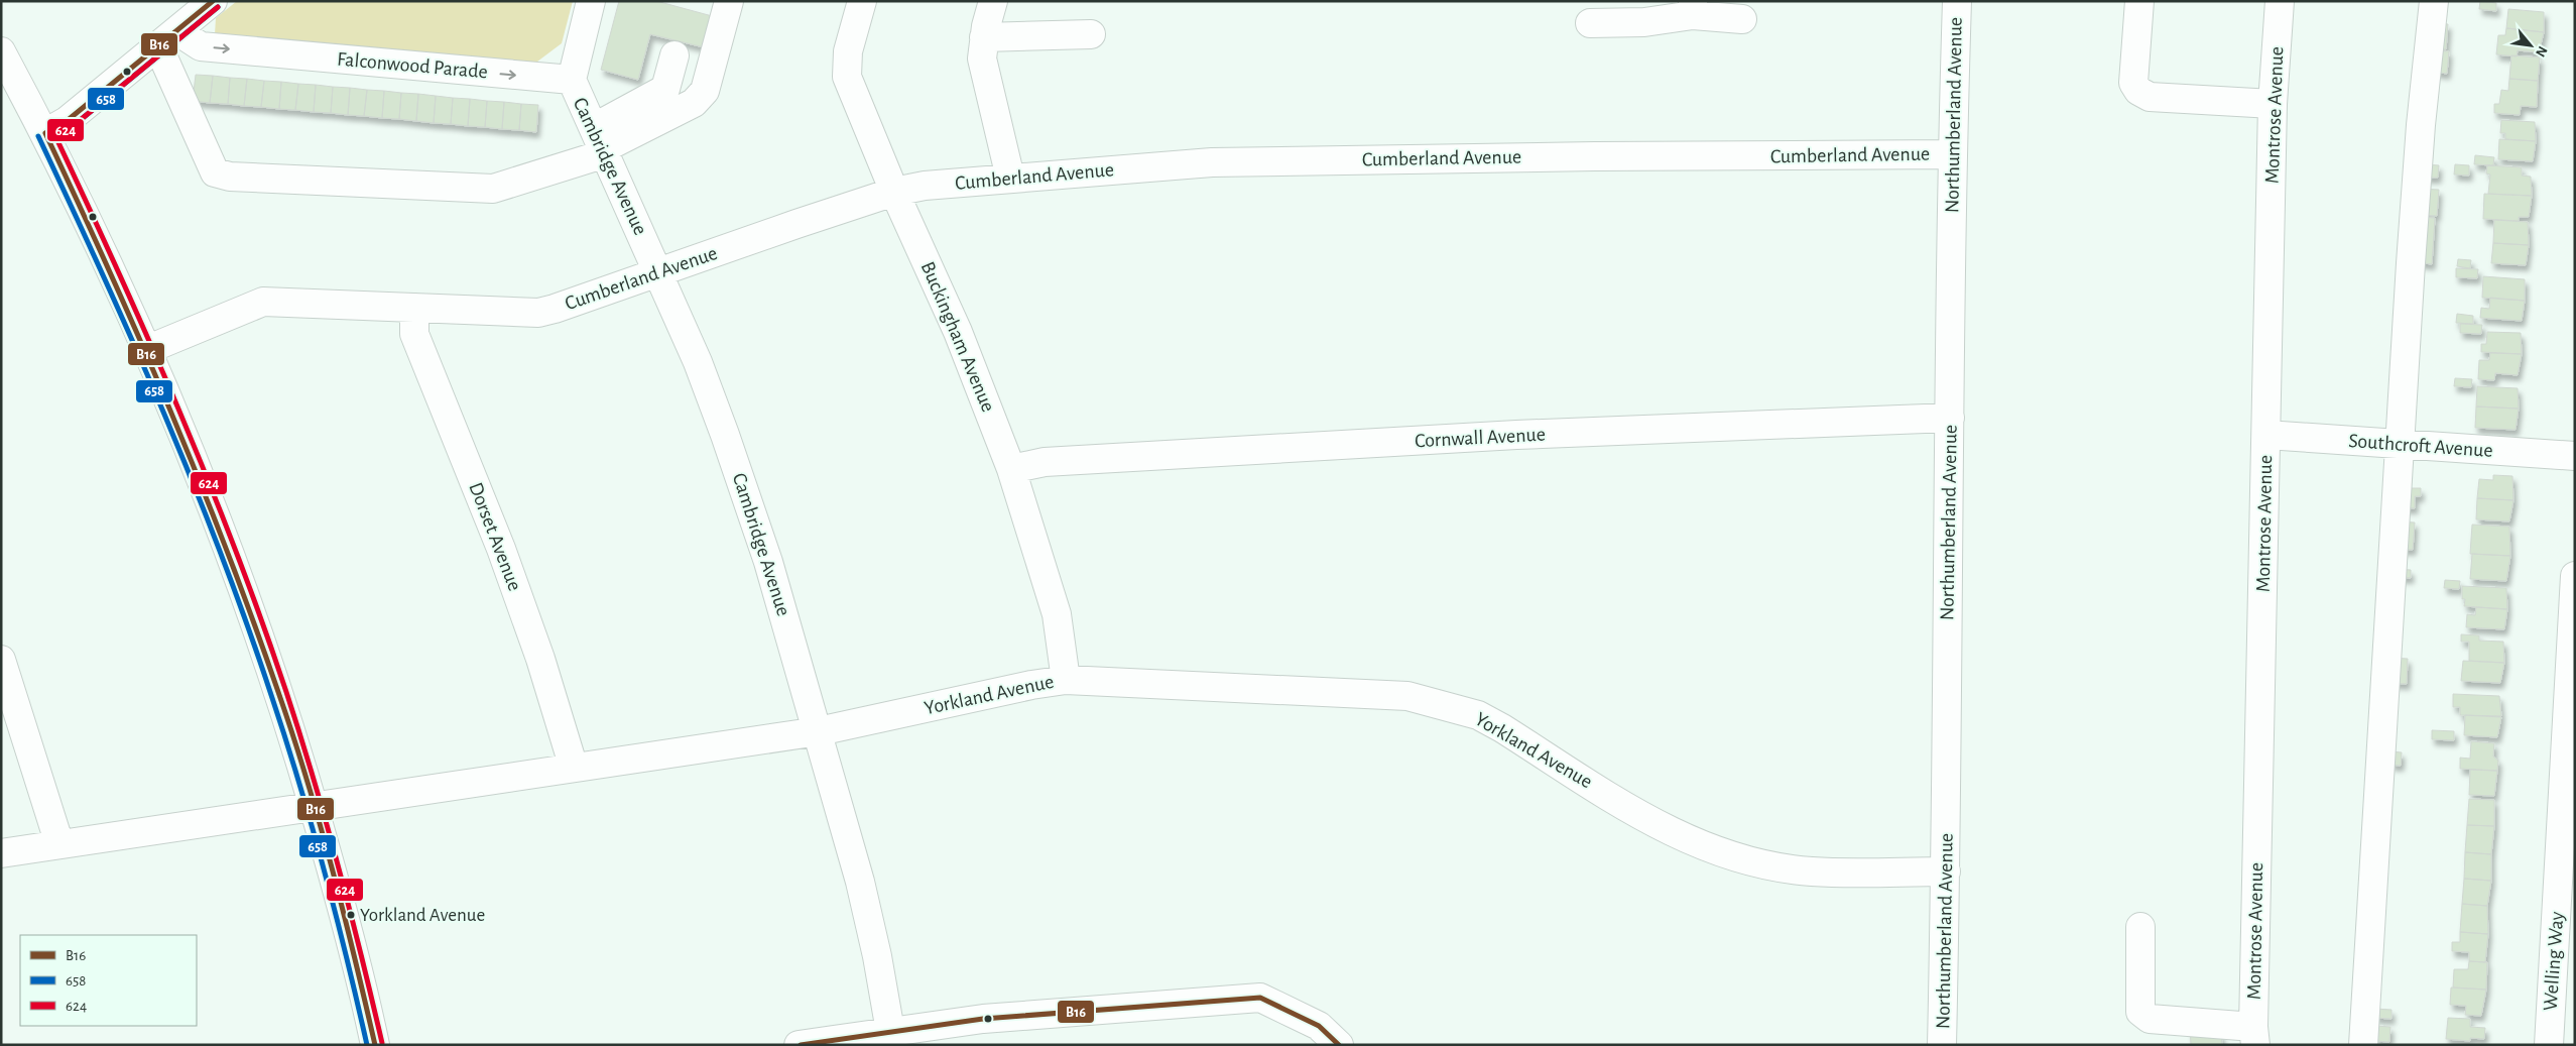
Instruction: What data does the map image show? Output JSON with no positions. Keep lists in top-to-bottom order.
{
  "streets": {
    "street": [
      "Falconwood Parade",
      "Northumberland Avenue",
      "Montrose Avenue",
      "Cumberland Avenue",
      "Cambridge Avenue",
      "Buckingham Avenue",
      "Cornwall Avenue",
      "Southcroft Avenue",
      "Dorset Avenue",
      "Yorkland Avenue",
      "Welling Way"
    ]
  },
  "crossings": [
    ["Falconwood Parade", "Cambridge Avenue"],
    ["Northumberland Avenue", "Cumberland Avenue"],
    ["Northumberland Avenue", "Cornwall Avenue"],
    ["Northumberland Avenue", "Yorkland Avenue"],
    ["Montrose Avenue", "Southcroft Avenue"],
    ["Cumberland Avenue", "Cambridge Avenue"],
    ["Cumberland Avenue", "Buckingham Avenue"],
    ["Cumberland Avenue", "Dorset Avenue"],
    ["Cambridge Avenue", "Yorkland Avenue"],
    ["Buckingham Avenue", "Cornwall Avenue"],
    ["Buckingham Avenue", "Yorkland Avenue"],
    ["Dorset Avenue", "Yorkland Avenue"]
  ],
  "one_way": ["Falconwood Parade"],
  "places": ["Yorkland Avenue"],
  "lines": ["transit line B16", "transit line 658", "transit line 624"],
  "legend": ["B16", "658", "624"],
  "north": "bottom right"
}
